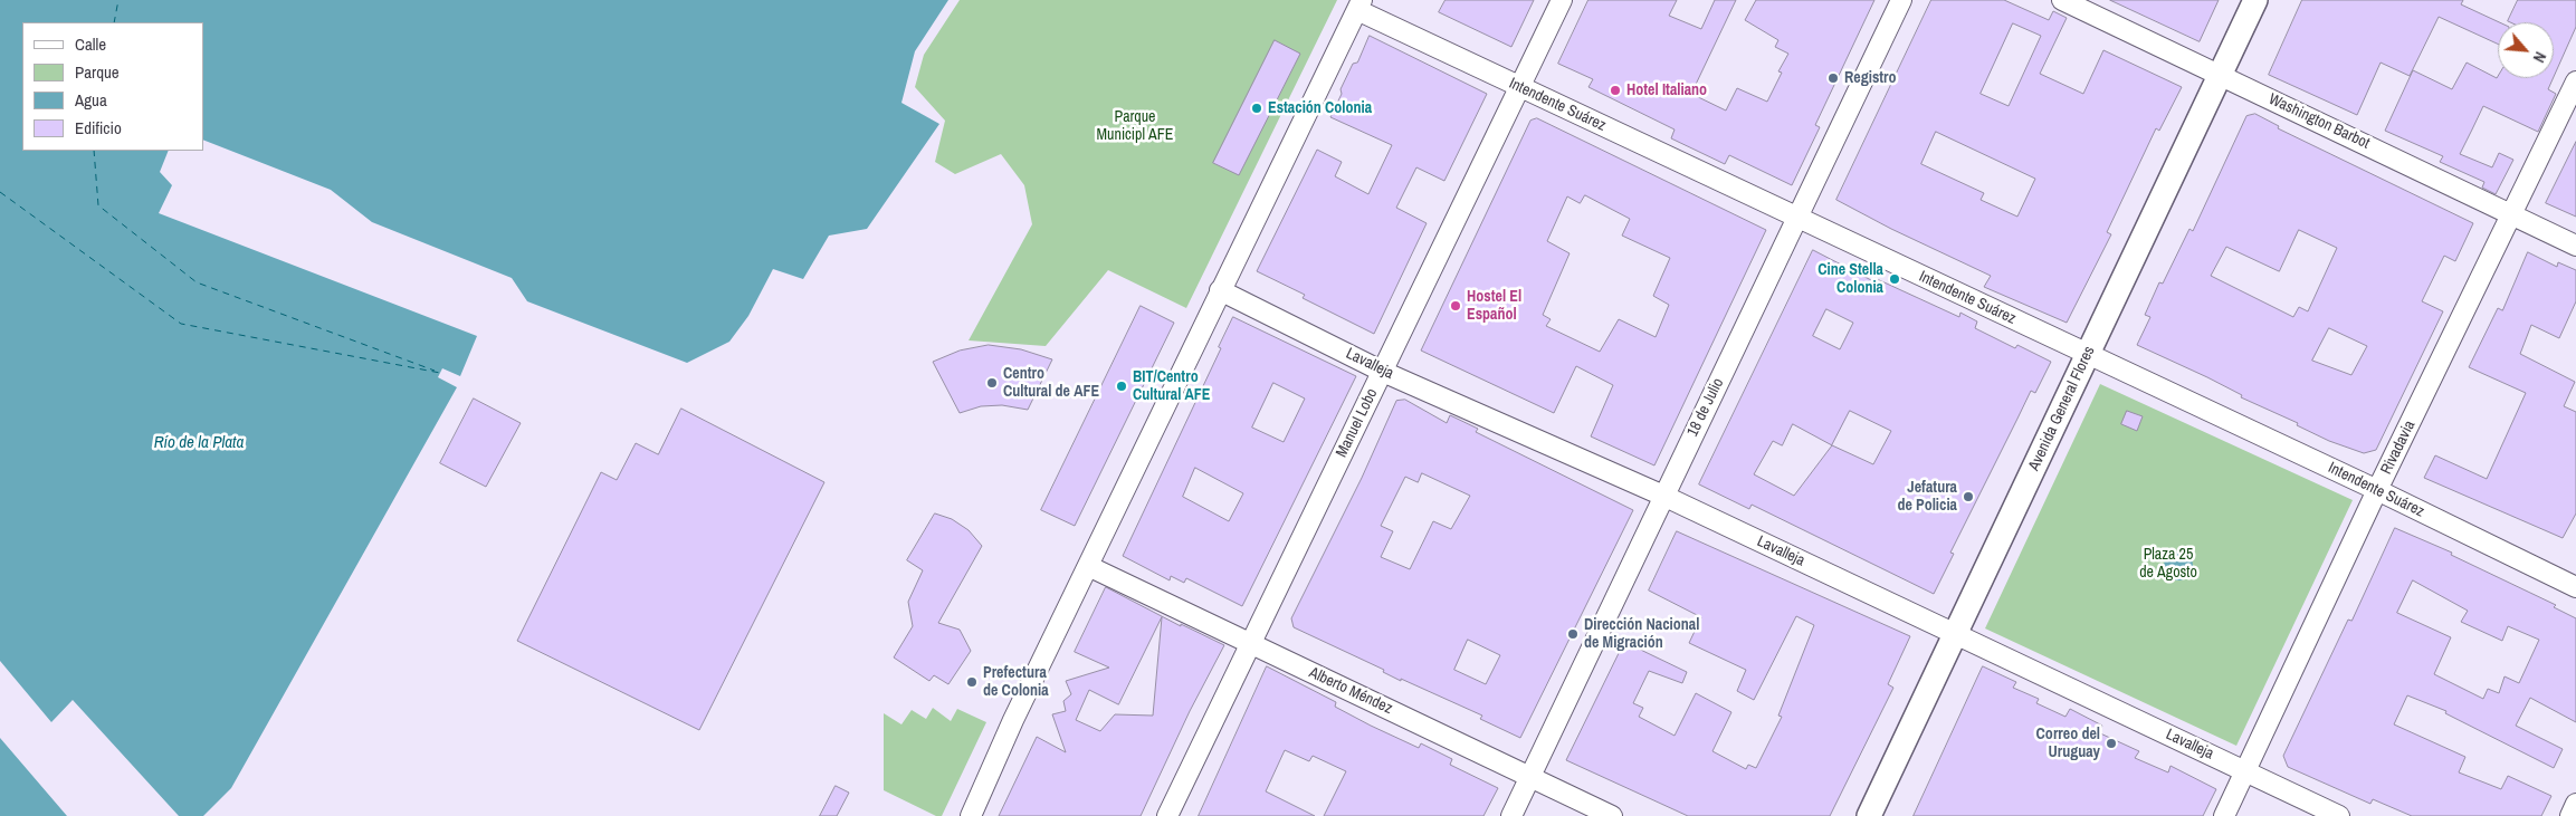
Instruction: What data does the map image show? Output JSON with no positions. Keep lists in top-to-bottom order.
{
  "streets": {
    "street": [
      "Intendente Suárez",
      "Washington Barbot",
      "Lavalleja",
      "18 de Julio",
      "Avenida General Flores",
      "Manuel Lobo",
      "Rivadavia",
      "Alberto Méndez"
    ]
  },
  "crossings": [
    ["Intendente Suárez", "18 de Julio"],
    ["Intendente Suárez", "Avenida General Flores"],
    ["Intendente Suárez", "Manuel Lobo"],
    ["Intendente Suárez", "Rivadavia"],
    ["Washington Barbot", "Avenida General Flores"],
    ["Washington Barbot", "Rivadavia"],
    ["Lavalleja", "18 de Julio"],
    ["Lavalleja", "Avenida General Flores"],
    ["Lavalleja", "Manuel Lobo"],
    ["Lavalleja", "Rivadavia"],
    ["18 de Julio", "Alberto Méndez"],
    ["Manuel Lobo", "Alberto Méndez"]
  ],
  "water": ["Río de la Plata"],
  "parks": ["Parque Municipl AFE", "Plaza 25 de Agosto"],
  "places": [
    "Registro",
    "Hotel Italiano",
    "Estación Colonia",
    "Cine Stella Colonia",
    "Hostel El Español",
    "Centro Cultural de AFE",
    "BIT/Centro Cultural AFE",
    "Jefatura de Policia",
    "Dirección Nacional de Migración",
    "Prefectura de Colonia",
    "Correo del Uruguay"
  ],
  "legend": [
    "Calle",
    "Parque",
    "Agua",
    "Edificio"
  ],
  "north": "bottom right"
}
